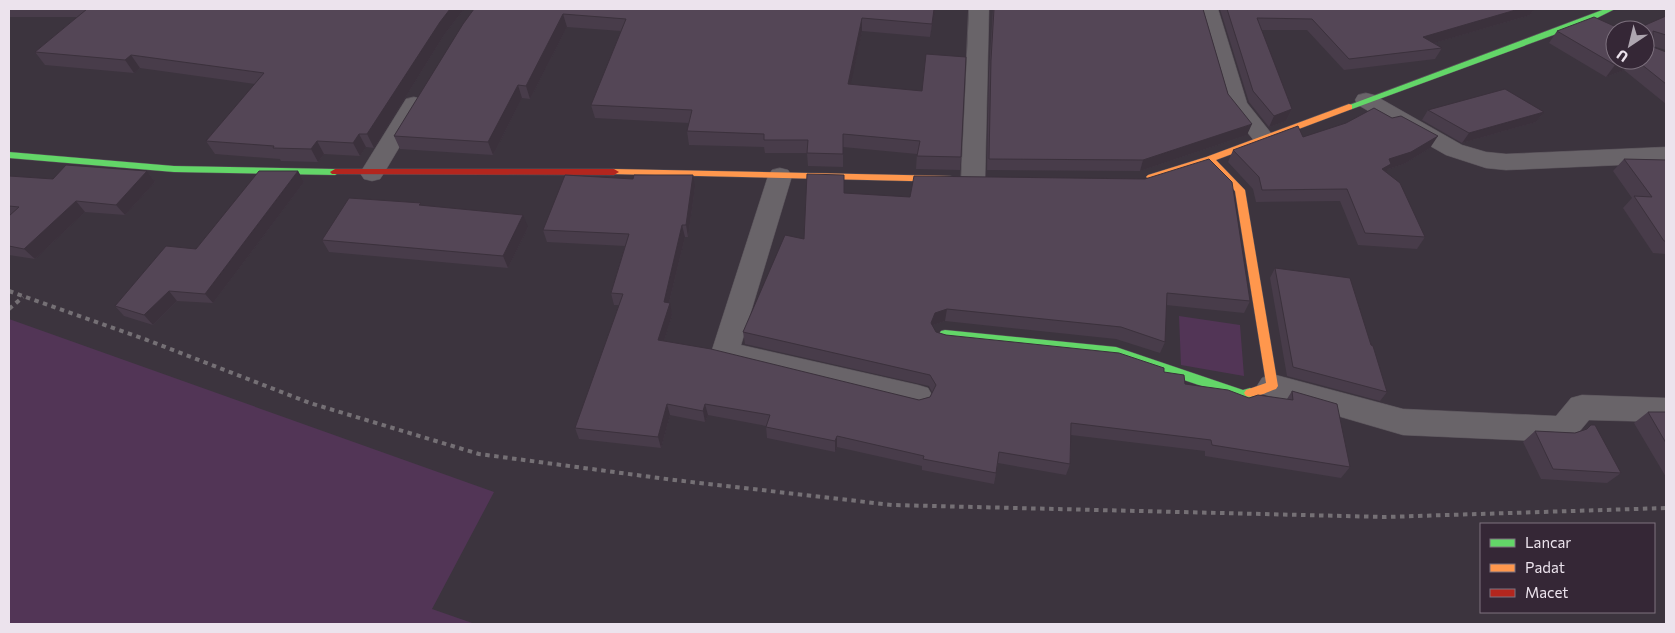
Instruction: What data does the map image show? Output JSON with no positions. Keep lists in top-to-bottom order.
{
  "legend": ["Lancar", "Padat", "Macet"],
  "north": "bottom left"
}
